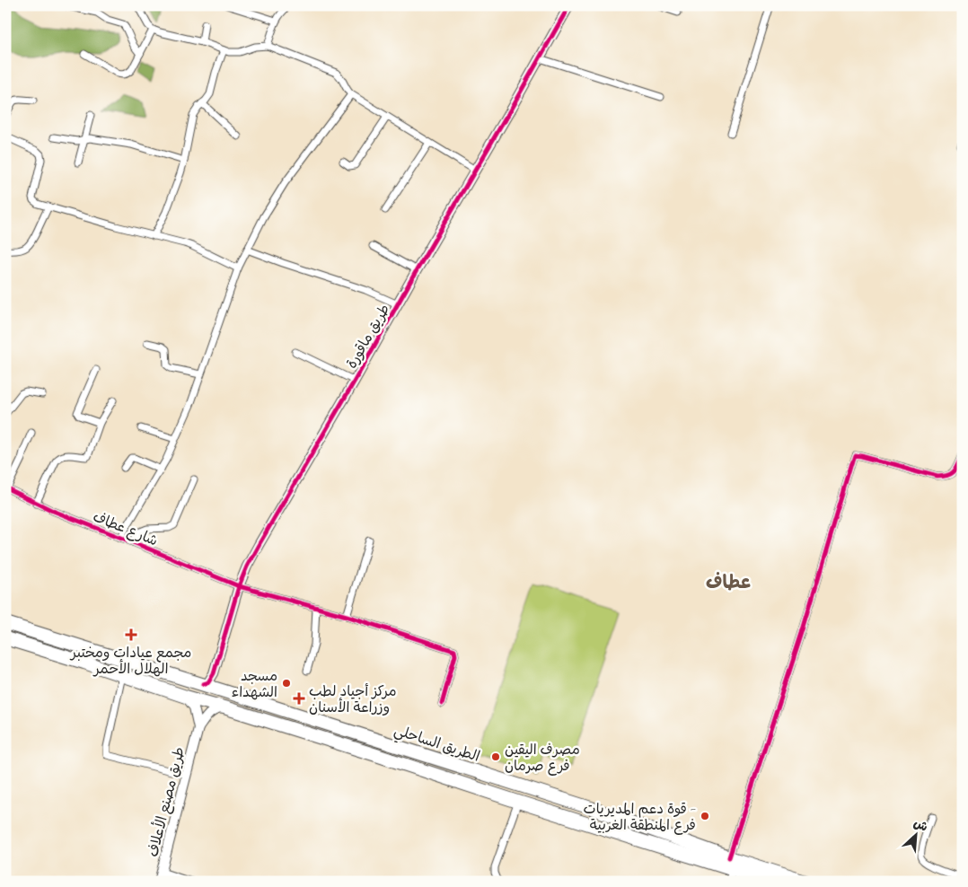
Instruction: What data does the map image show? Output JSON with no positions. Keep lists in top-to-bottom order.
{
  "streets": {
    "highway": ["الطريق الساحلي"],
    "street": ["طريق ماقورة", "شارع عطاف", "طريق مصنع الأعلاف"]
  },
  "crossings": [
    ["طريق ماقورة", "شارع عطاف"],
    ["طريق ماقورة", "الطريق الساحلي"],
    ["الطريق الساحلي", "طريق مصنع الأعلاف"]
  ],
  "districts": ["عطاف"],
  "places": {
    "health": ["مجمع عيادات ومختبر الهلال الأحمر", "مركز أجياد لطب وزراعة الأسنان"],
    "other": ["مسجد الشهداء", "مصرف اليقين فرع صرمان", "قوة دعم المديريات - فرع المنطقة الغربية"]
  },
  "north": "top right"
}
